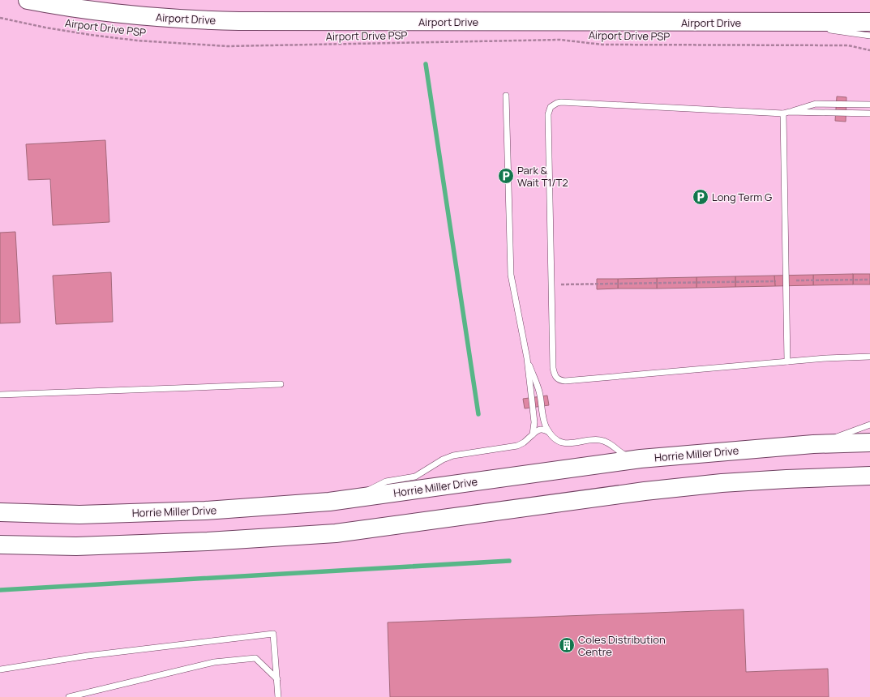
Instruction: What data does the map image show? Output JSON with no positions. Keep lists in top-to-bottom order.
{
  "streets": {
    "main road": ["Airport Drive", "Horrie Miller Drive"],
    "path": ["Airport Drive PSP"]
  },
  "places": {
    "parking": ["Park & Wait T1/T2", "Long Term G"],
    "building": ["Coles Distribution Centre"]
  }
}
